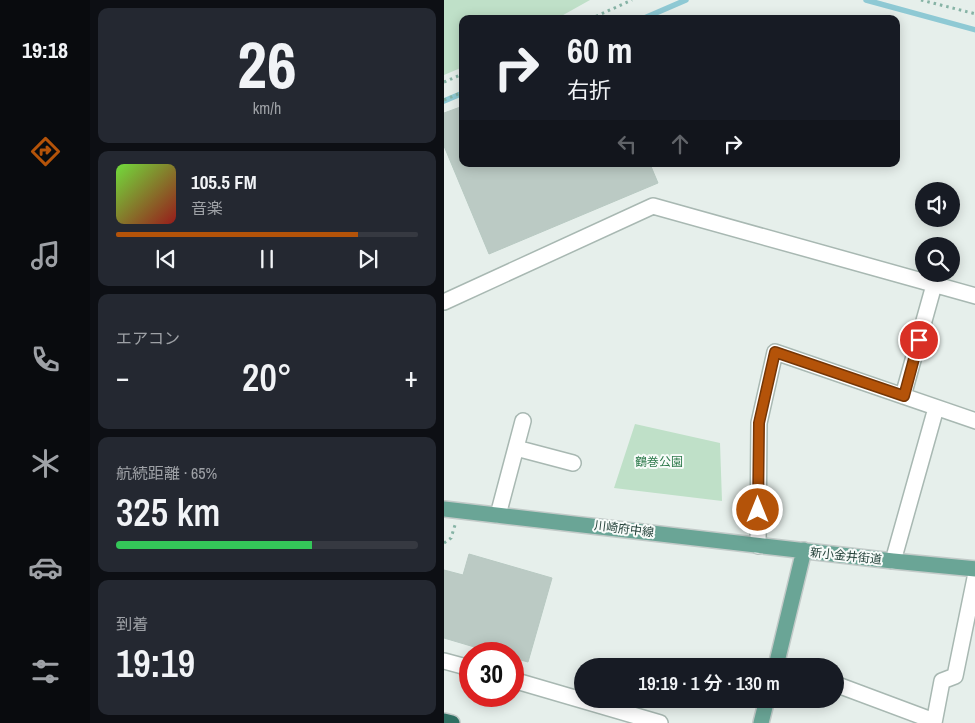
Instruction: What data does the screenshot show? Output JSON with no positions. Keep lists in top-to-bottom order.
{
  "streets": {
    "main road": ["川崎府中線", "新小金井街道"]
  },
  "crossings": [
    ["川崎府中線", "新小金井街道"]
  ],
  "parks": ["鶴巻公園"],
  "page": {
    "tabs": "19:18",
    "tile": [
      ["26", "km/h"],
      "エアコン",
      ["航続距離 · 65%", "325 km"],
      ["到着", "19:19"]
    ],
    "turn": ["60 m", "右折"],
    "song": ["105.5 FM", "音楽"],
    "heat": ["−", "20°", "+"],
    "limit": "30",
    "trip": "19:19 · 1 分 · 130 m"
  }
}
